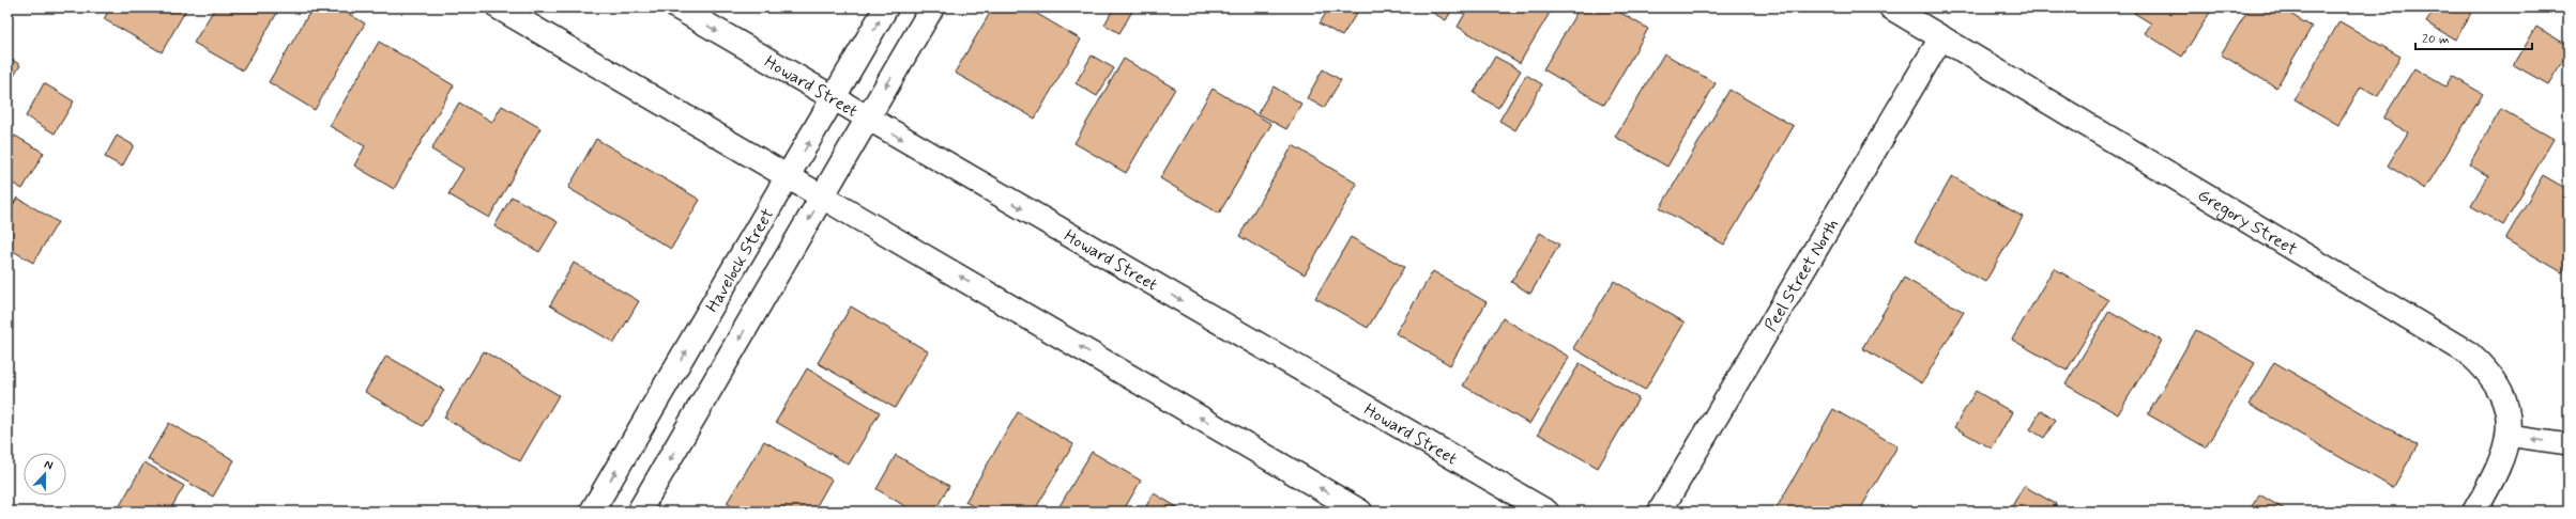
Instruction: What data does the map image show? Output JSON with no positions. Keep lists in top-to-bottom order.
{
  "streets": {
    "street": [
      "Howard Street",
      "Gregory Street",
      "Havelock Street",
      "Peel Street North"
    ]
  },
  "crossings": [
    ["Howard Street", "Havelock Street"],
    ["Gregory Street", "Peel Street North"]
  ],
  "scale_bar": "20 m",
  "north": "top"
}
